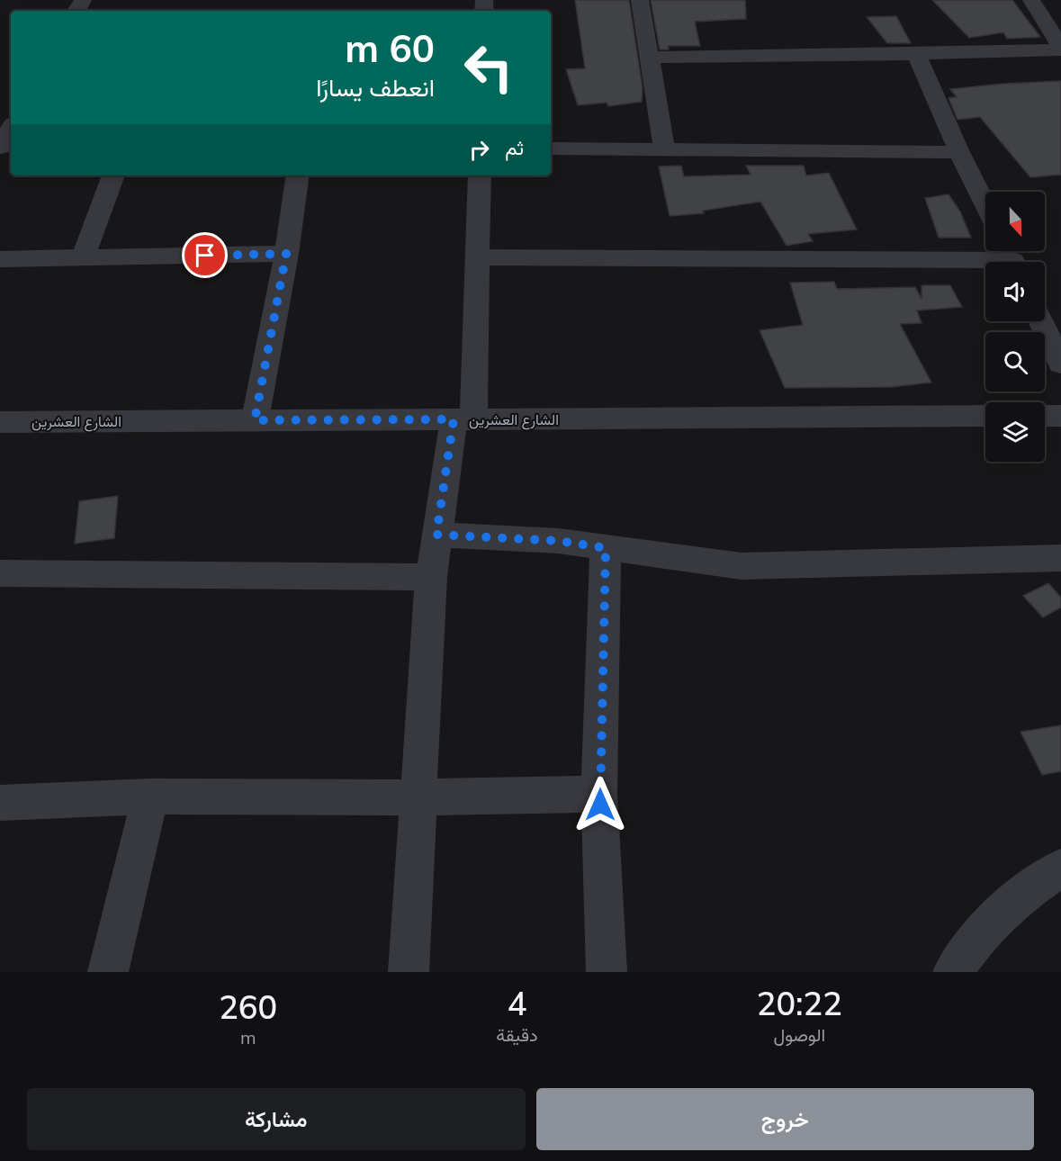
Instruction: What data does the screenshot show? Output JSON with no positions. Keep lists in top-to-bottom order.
{
  "streets": {
    "street": ["الشارع العشرين"]
  },
  "north": "bottom",
  "page": {
    "turn": ["60 m", "انعطف يسارًا"],
    "then": "ثم",
    "eta": [
      "20:22",
      "الوصول",
      "4",
      "دقيقة",
      "260",
      "m"
    ],
    "buttons": ["خروج", "مشاركة"]
  }
}
